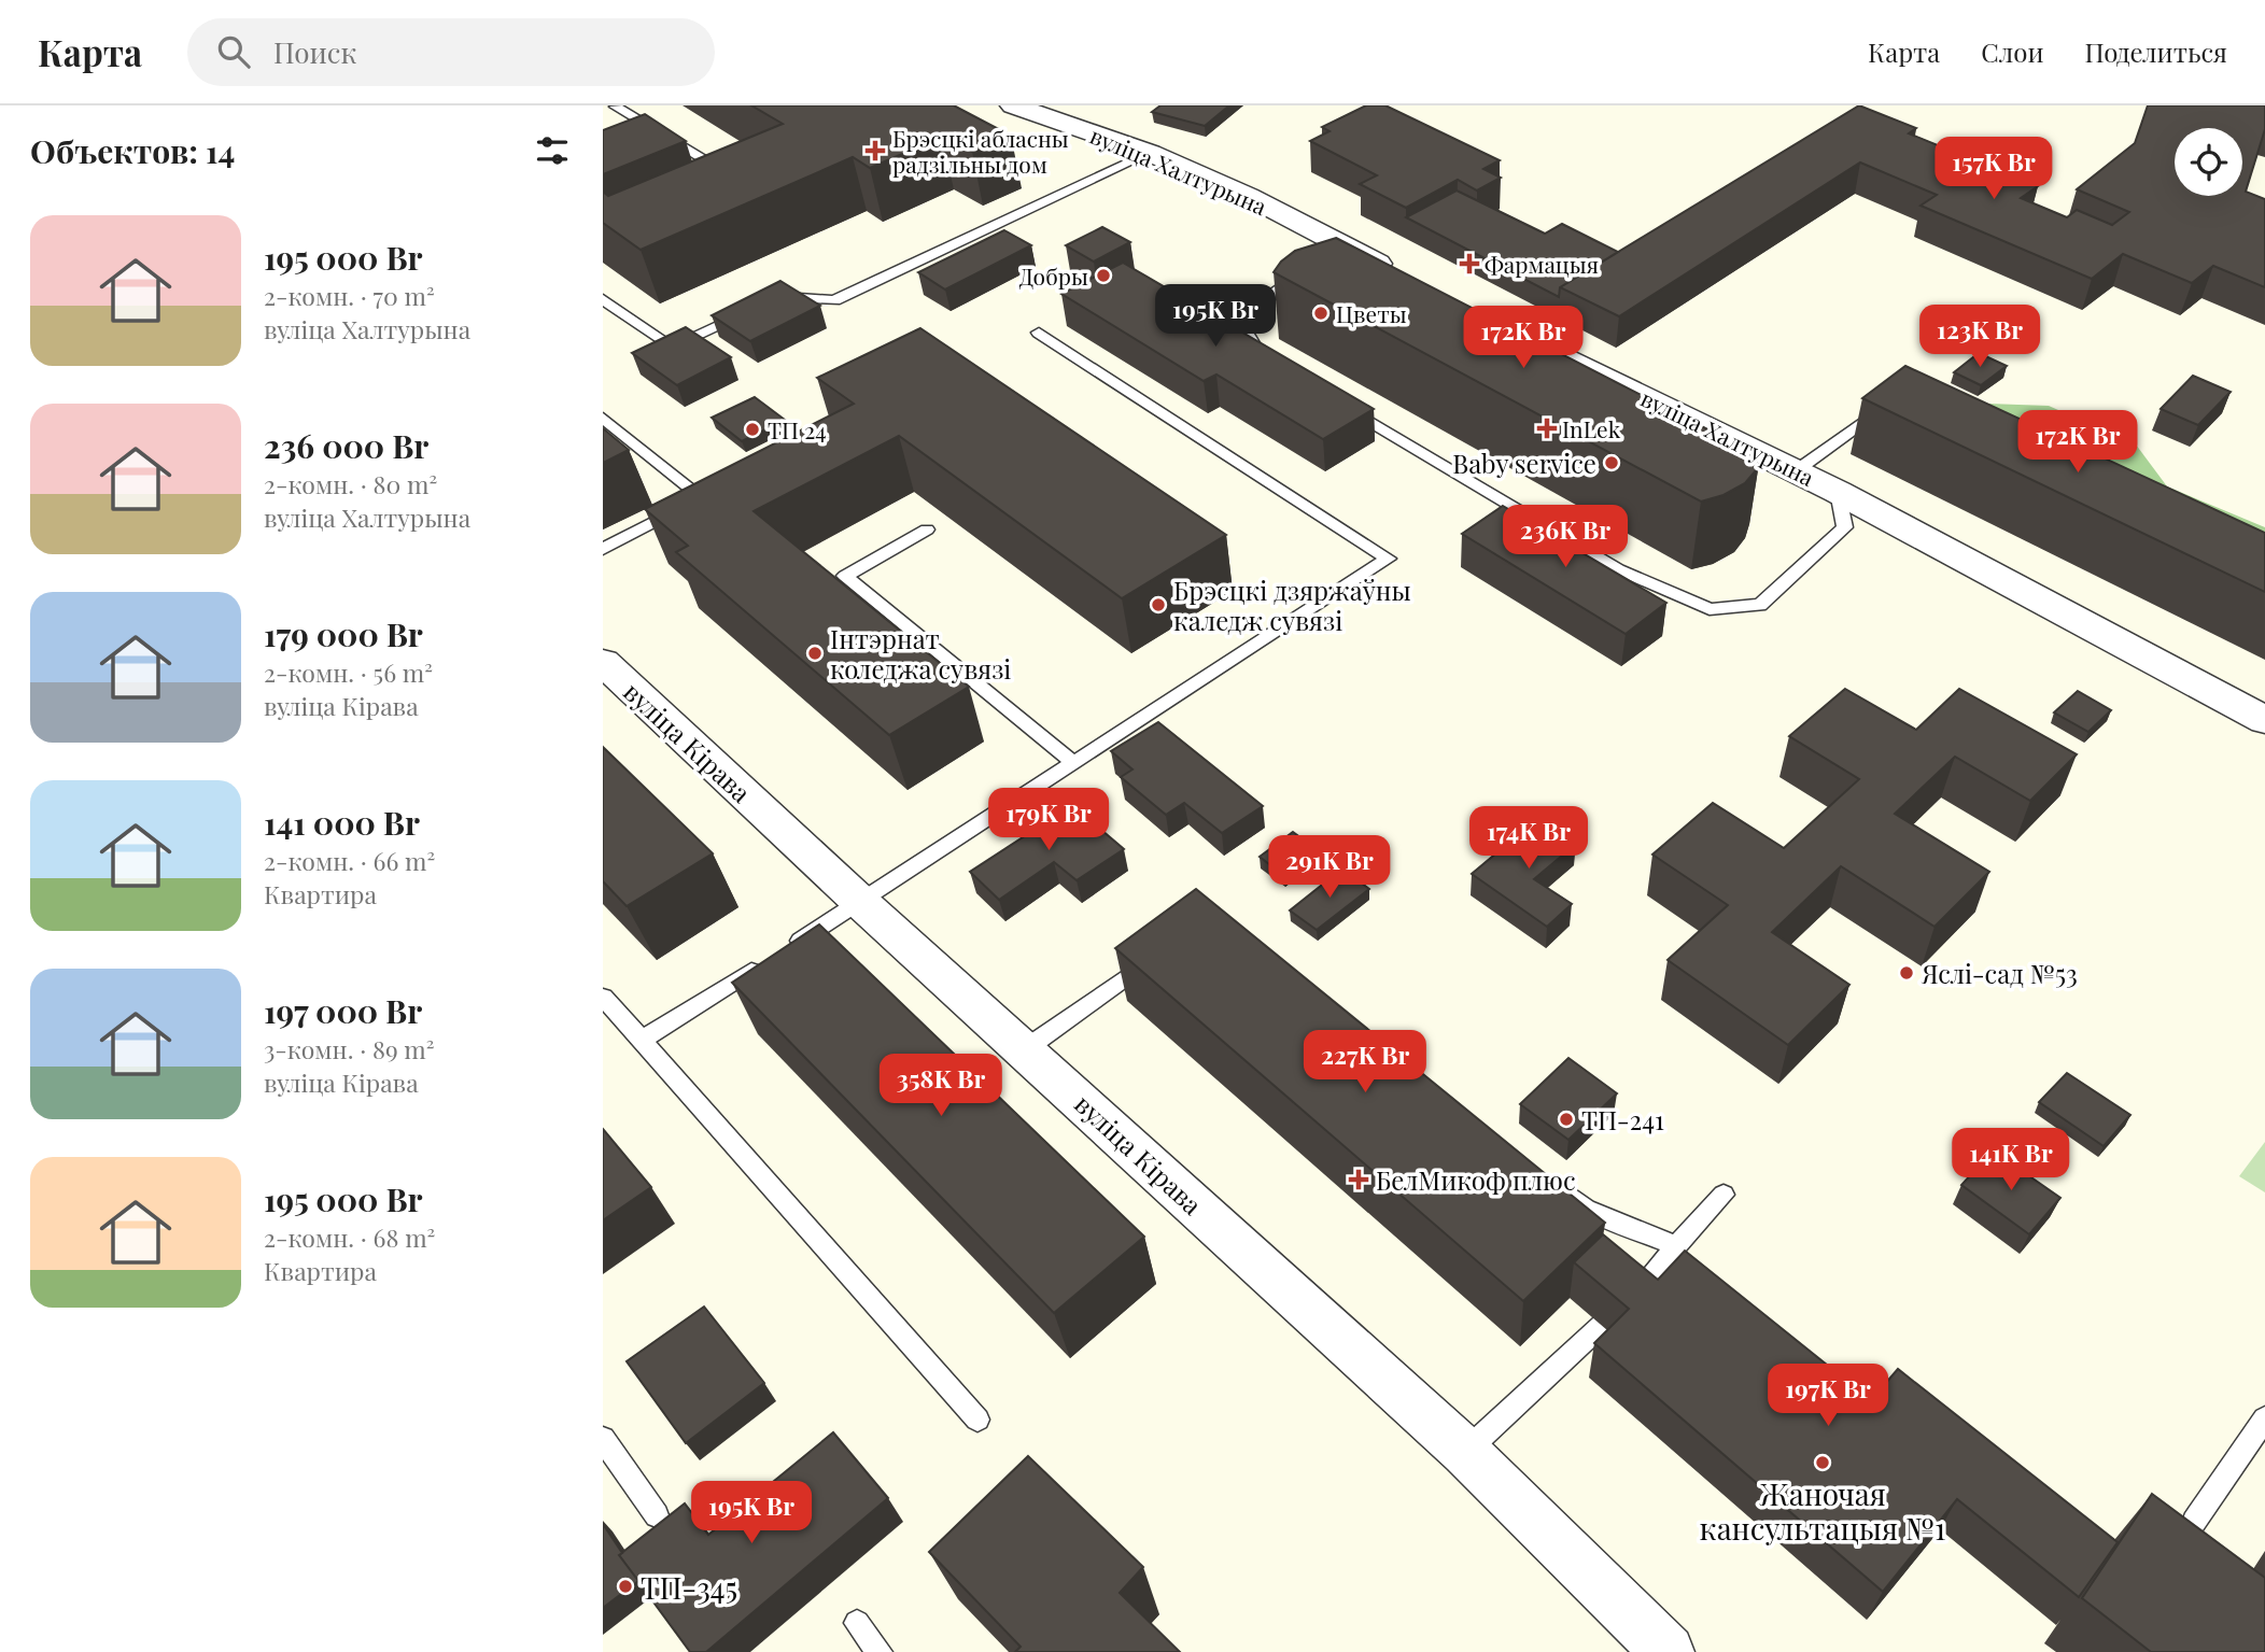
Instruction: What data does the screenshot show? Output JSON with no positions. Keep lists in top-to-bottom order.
{
  "streets": {
    "street": ["вуліца Халтурына", "вуліца Кірава"]
  },
  "places": {
    "health": [
      "Брэсцкі абласны радзільны дом",
      "Фармацыя",
      "InLek",
      "БелМикоф плюс"
    ],
    "other": [
      "Добры",
      "Цветы",
      "ТП 24",
      "Baby service",
      "Брэсцкі дзяржаўны каледж сувязі",
      "Інтэрнат коледжа сувязі",
      "Яслі-сад №53",
      "ТП-241",
      "Жаночая кансультацыя №1",
      "ТП-345"
    ]
  },
  "page": {
    "header": "Карта",
    "search": "Поиск",
    "nav": ["Карта", "Слои", "Поделиться"],
    "heading": "Объектов: 14",
    "price": [
      "157K Br",
      "195K Br",
      "123K Br",
      "172K Br",
      "172K Br",
      "236K Br",
      "179K Br",
      "174K Br",
      "291K Br",
      "227K Br",
      "358K Br",
      "141K Br",
      "197K Br",
      "195K Br"
    ],
    "list": [
      {
        "name": "195 000 Br",
        "note": "2-комн. · 70 m² · вуліца Халтурына"
      },
      {
        "name": "236 000 Br",
        "note": "2-комн. · 80 m² · вуліца Халтурына"
      },
      {
        "name": "179 000 Br",
        "note": "2-комн. · 56 m² · вуліца Кірава"
      },
      {
        "name": "141 000 Br",
        "note": "2-комн. · 66 m² · Квартира"
      },
      {
        "name": "197 000 Br",
        "note": "3-комн. · 89 m² · вуліца Кірава"
      },
      {
        "name": "195 000 Br",
        "note": "2-комн. · 68 m² · Квартира"
      }
    ]
  }
}
